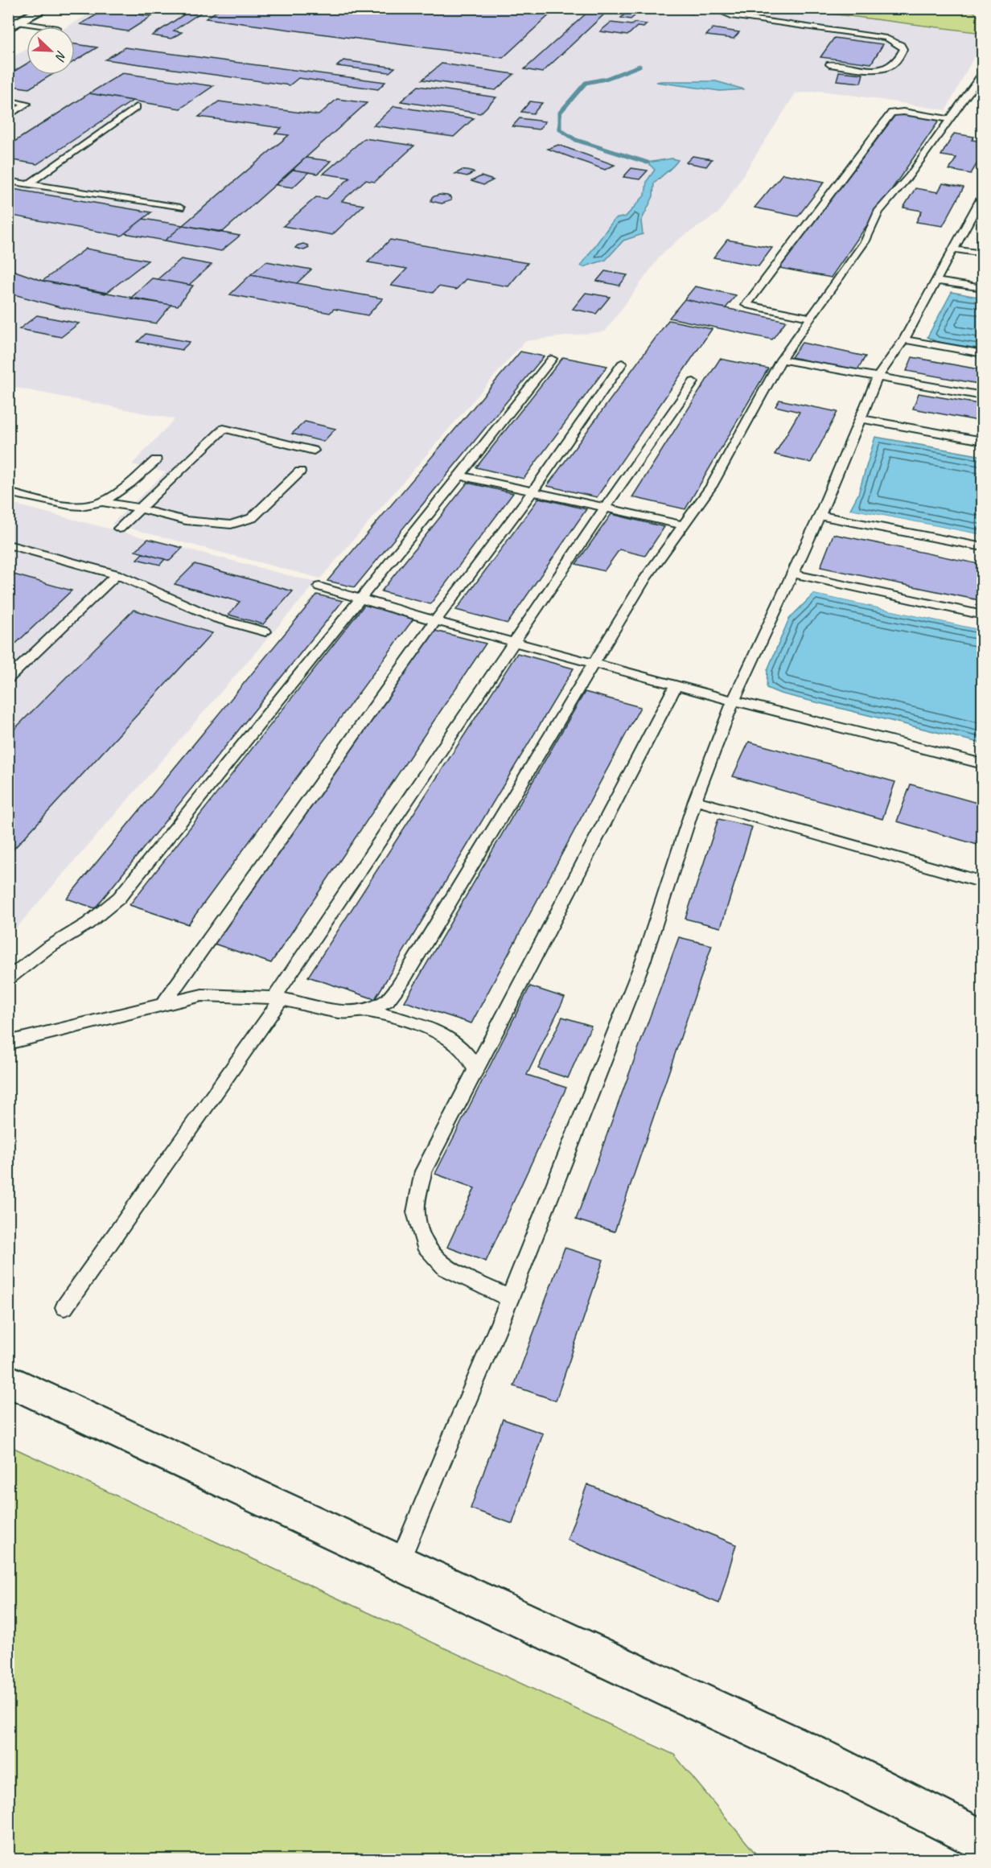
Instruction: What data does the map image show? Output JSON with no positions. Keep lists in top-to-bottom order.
{
  "north": "bottom right"
}
